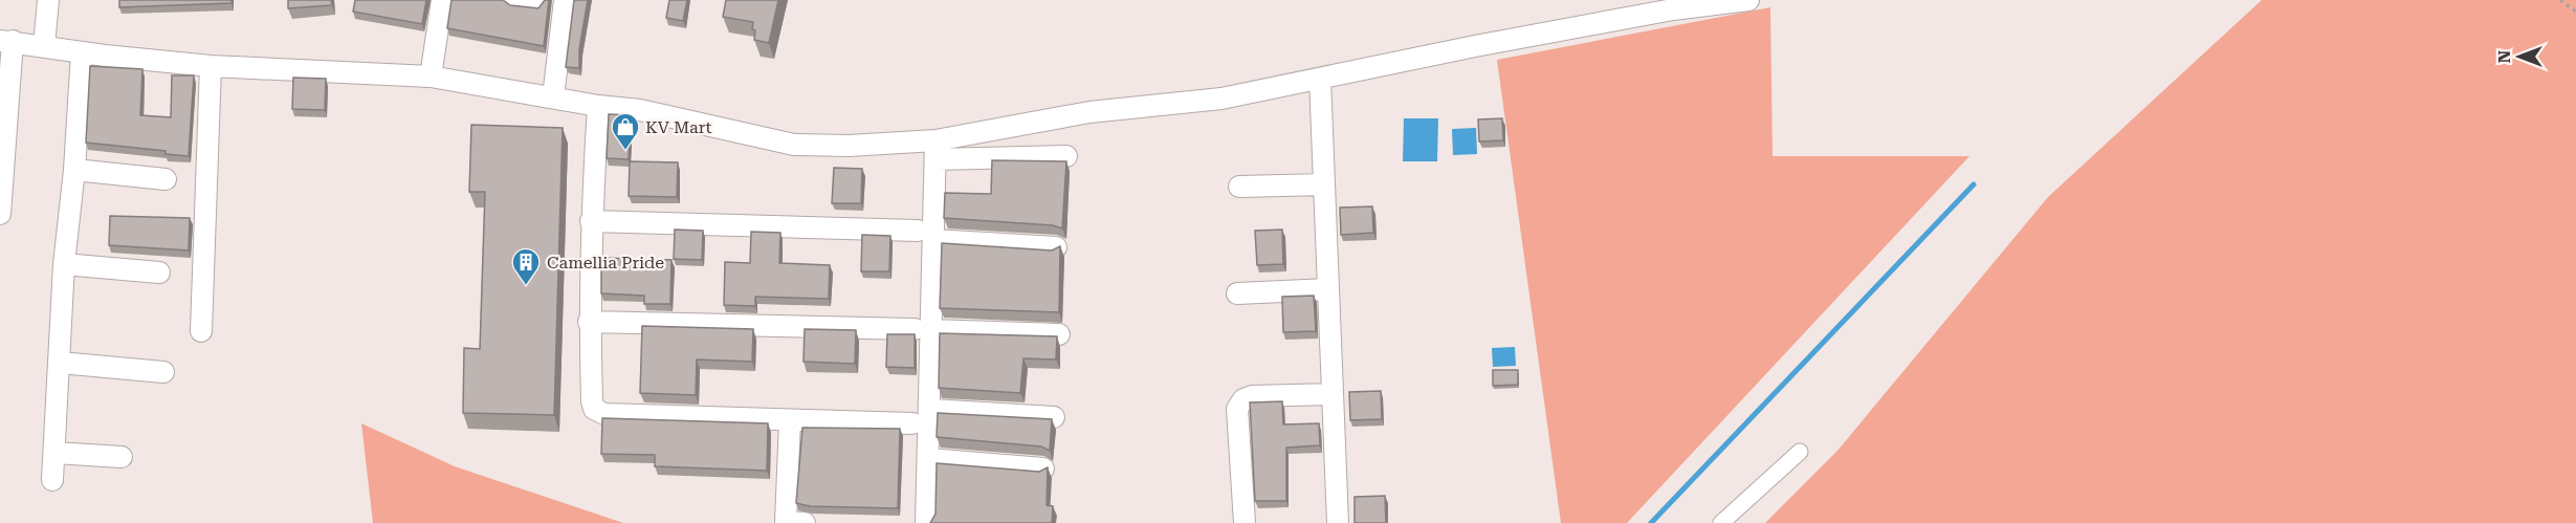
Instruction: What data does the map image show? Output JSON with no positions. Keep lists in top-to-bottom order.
{
  "places": {
    "shop": ["KV Mart"],
    "building": ["Camellia Pride"]
  },
  "north": "left"
}
